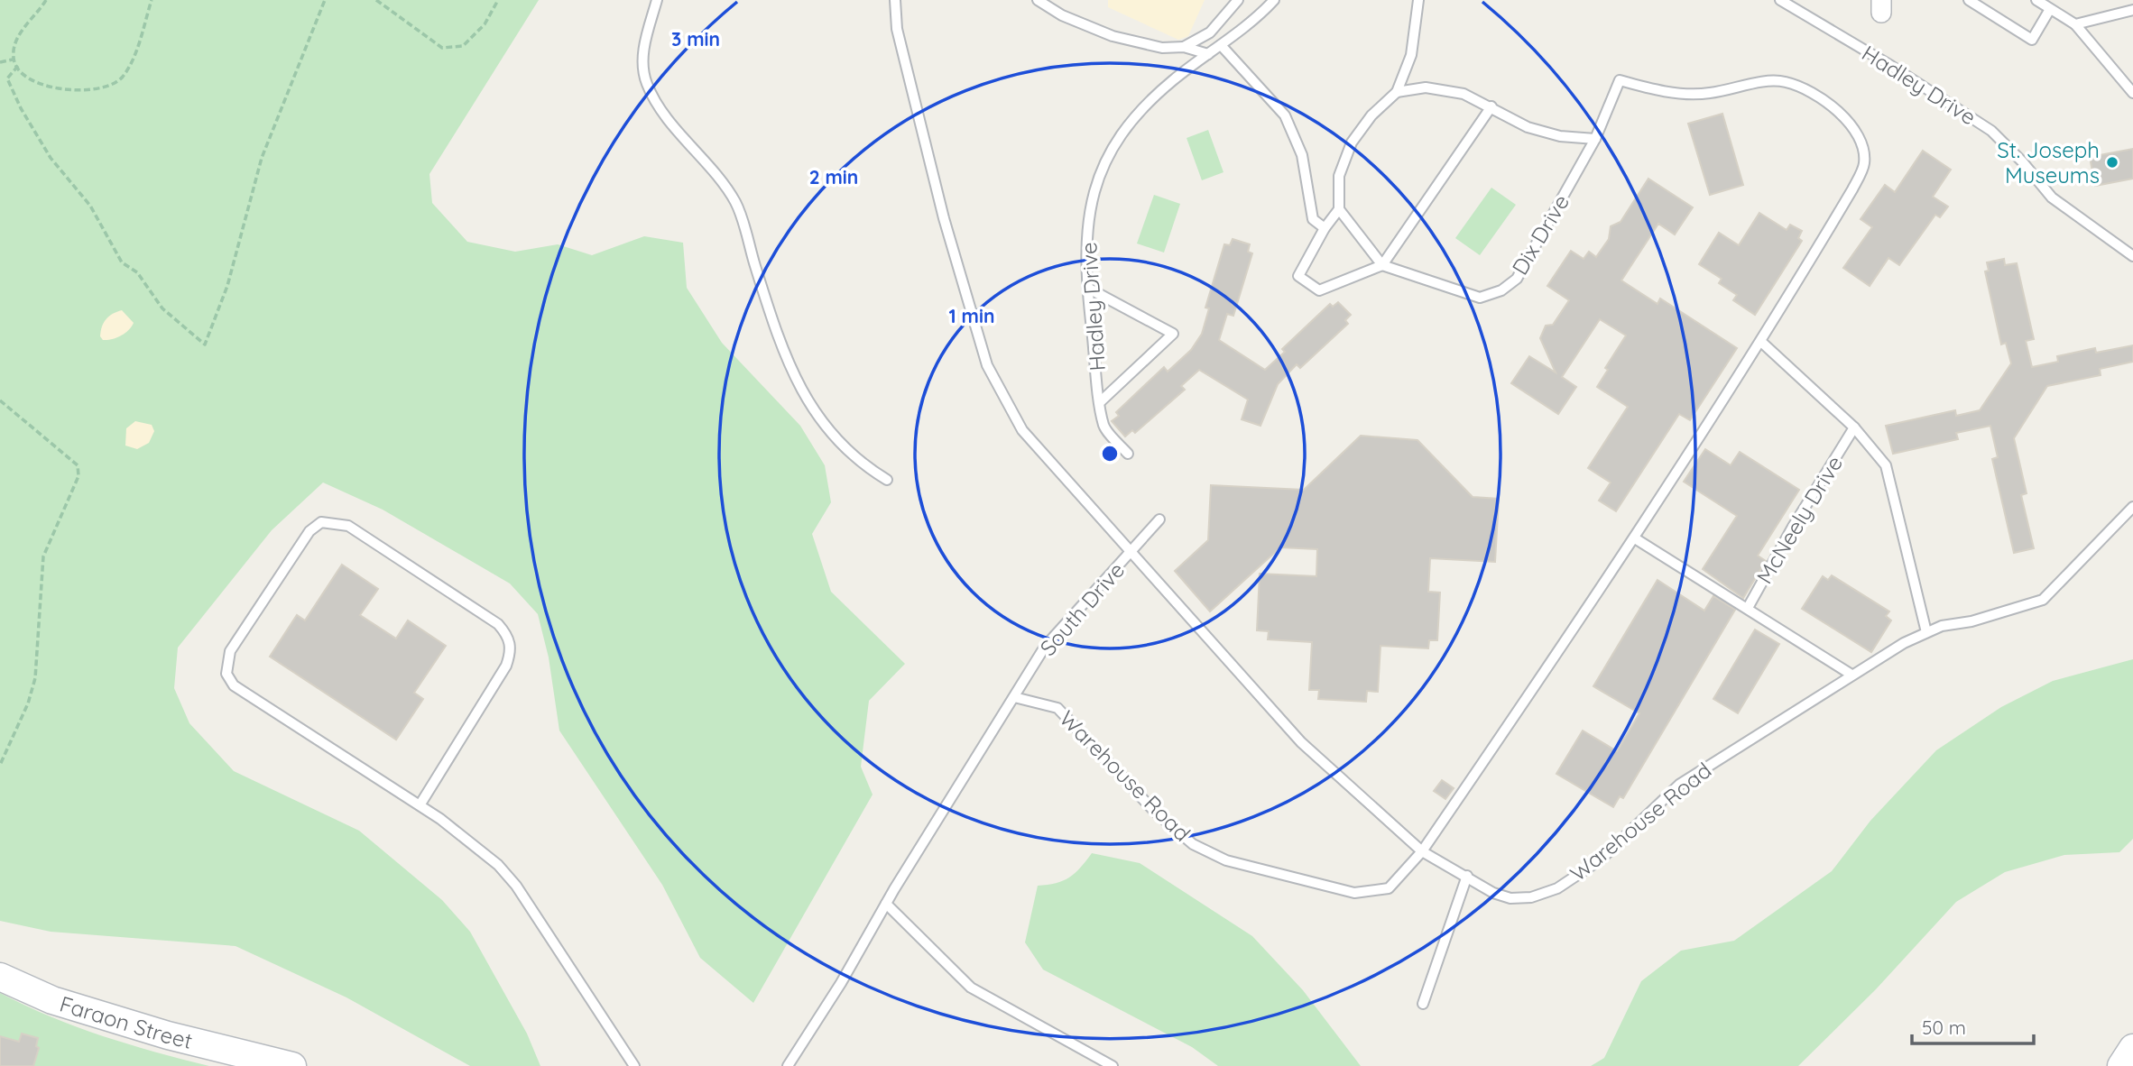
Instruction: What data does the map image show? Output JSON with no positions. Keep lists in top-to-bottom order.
{
  "streets": {
    "main road": ["Faraon Street"],
    "lane": [
      "Hadley Drive",
      "Dix Drive",
      "McNeely Drive",
      "South Drive",
      "Warehouse Road"
    ]
  },
  "crossings": [
    ["South Drive", "Warehouse Road"]
  ],
  "places": ["St. Joseph Museums"],
  "scale_bar": "50 m",
  "rings": ["3 min", "2 min", "1 min"]
}
